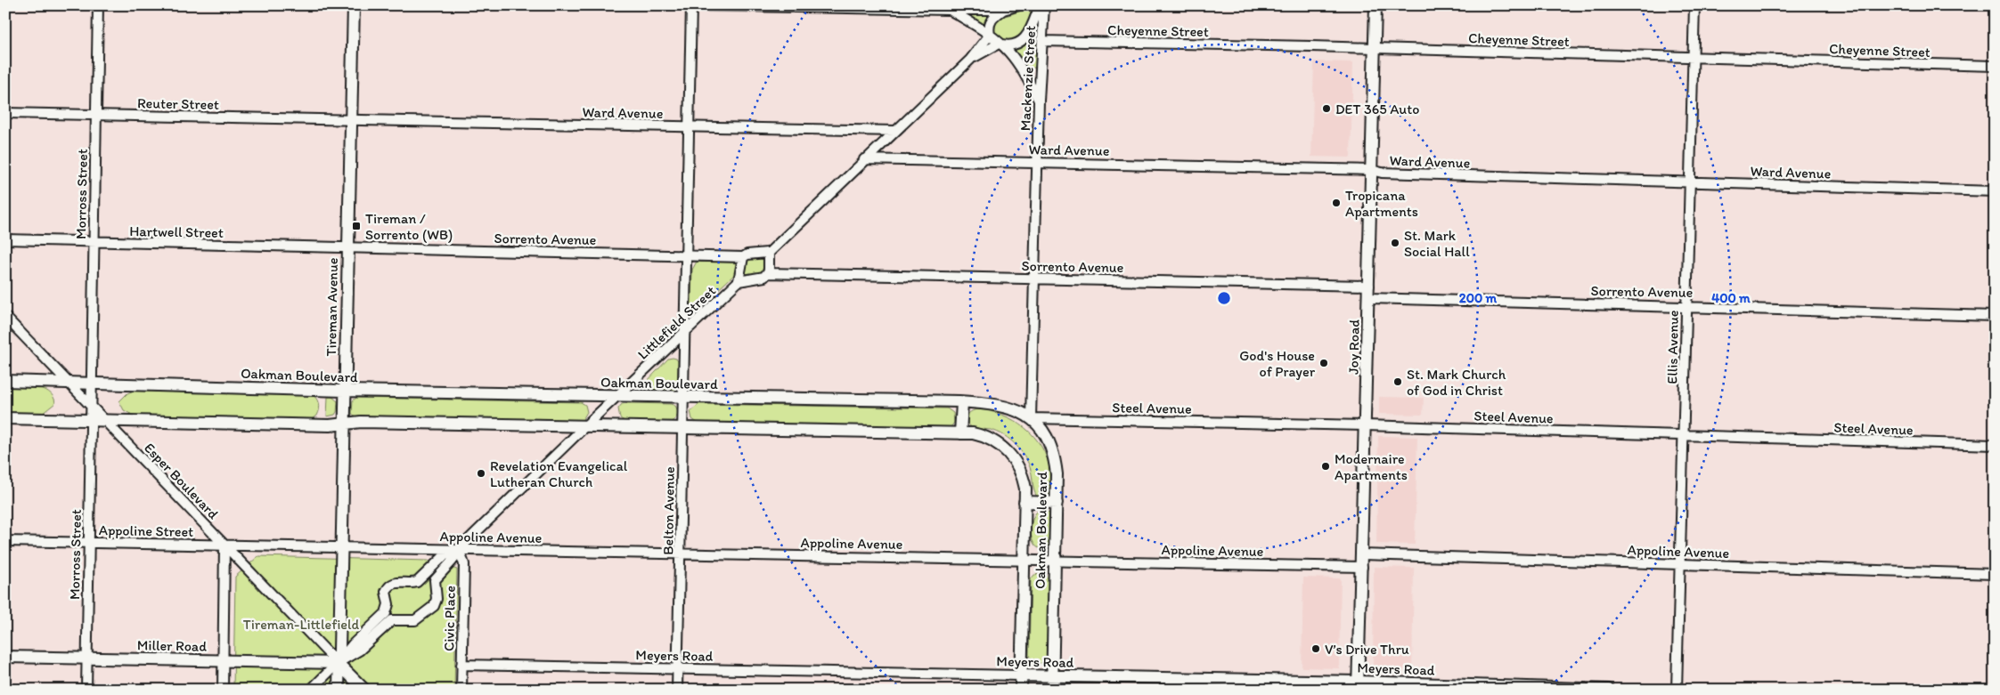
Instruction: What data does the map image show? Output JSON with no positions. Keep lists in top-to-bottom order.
{
  "streets": {
    "street": [
      "Cheyenne Street",
      "Mackenzie Street",
      "Reuter Street",
      "Ward Avenue",
      "Morross Street",
      "Hartwell Street",
      "Sorrento Avenue",
      "Tireman Avenue",
      "Littlefield Street",
      "Joy Road",
      "Ellis Avenue",
      "Oakman Boulevard",
      "Steel Avenue",
      "Esper Boulevard",
      "Belton Avenue",
      "Appoline Street",
      "Appoline Avenue",
      "Civic Place",
      "Miller Road",
      "Meyers Road"
    ]
  },
  "crossings": [
    ["Cheyenne Street", "Mackenzie Street"],
    ["Cheyenne Street", "Joy Road"],
    ["Cheyenne Street", "Ellis Avenue"],
    ["Mackenzie Street", "Ward Avenue"],
    ["Mackenzie Street", "Sorrento Avenue"],
    ["Mackenzie Street", "Oakman Boulevard"],
    ["Mackenzie Street", "Steel Avenue"],
    ["Reuter Street", "Ward Avenue"],
    ["Reuter Street", "Morross Street"],
    ["Reuter Street", "Tireman Avenue"],
    ["Ward Avenue", "Tireman Avenue"],
    ["Ward Avenue", "Joy Road"],
    ["Ward Avenue", "Ellis Avenue"],
    ["Morross Street", "Hartwell Street"],
    ["Morross Street", "Oakman Boulevard"],
    ["Morross Street", "Esper Boulevard"],
    ["Morross Street", "Appoline Street"],
    ["Morross Street", "Miller Road"],
    ["Hartwell Street", "Sorrento Avenue"],
    ["Hartwell Street", "Tireman Avenue"],
    ["Sorrento Avenue", "Tireman Avenue"],
    ["Sorrento Avenue", "Littlefield Street"],
    ["Sorrento Avenue", "Joy Road"],
    ["Sorrento Avenue", "Ellis Avenue"],
    ["Sorrento Avenue", "Belton Avenue"],
    ["Tireman Avenue", "Littlefield Street"],
    ["Tireman Avenue", "Oakman Boulevard"],
    ["Tireman Avenue", "Esper Boulevard"],
    ["Tireman Avenue", "Appoline Street"],
    ["Tireman Avenue", "Appoline Avenue"],
    ["Tireman Avenue", "Miller Road"],
    ["Littlefield Street", "Oakman Boulevard"],
    ["Littlefield Street", "Esper Boulevard"],
    ["Littlefield Street", "Belton Avenue"],
    ["Littlefield Street", "Appoline Avenue"],
    ["Littlefield Street", "Civic Place"],
    ["Littlefield Street", "Miller Road"],
    ["Joy Road", "Steel Avenue"],
    ["Joy Road", "Appoline Avenue"],
    ["Joy Road", "Meyers Road"],
    ["Ellis Avenue", "Steel Avenue"],
    ["Ellis Avenue", "Appoline Avenue"],
    ["Oakman Boulevard", "Steel Avenue"],
    ["Oakman Boulevard", "Esper Boulevard"],
    ["Oakman Boulevard", "Belton Avenue"],
    ["Oakman Boulevard", "Appoline Avenue"],
    ["Oakman Boulevard", "Meyers Road"],
    ["Esper Boulevard", "Appoline Street"],
    ["Esper Boulevard", "Miller Road"],
    ["Belton Avenue", "Appoline Avenue"],
    ["Belton Avenue", "Meyers Road"],
    ["Appoline Street", "Appoline Avenue"],
    ["Appoline Avenue", "Civic Place"],
    ["Civic Place", "Meyers Road"]
  ],
  "parks": ["Tireman-Littlefield"],
  "places": {
    "other": [
      "DET 365 Auto",
      "Tropicana Apartments",
      "St. Mark Social Hall",
      "God's House of Prayer",
      "St. Mark Church of God in Christ",
      "Modernaire Apartments",
      "Revelation Evangelical Lutheran Church",
      "V’s Drive Thru"
    ],
    "transit": ["Tireman / Sorrento (WB)"]
  },
  "rings": ["200 m", "400 m"]
}
